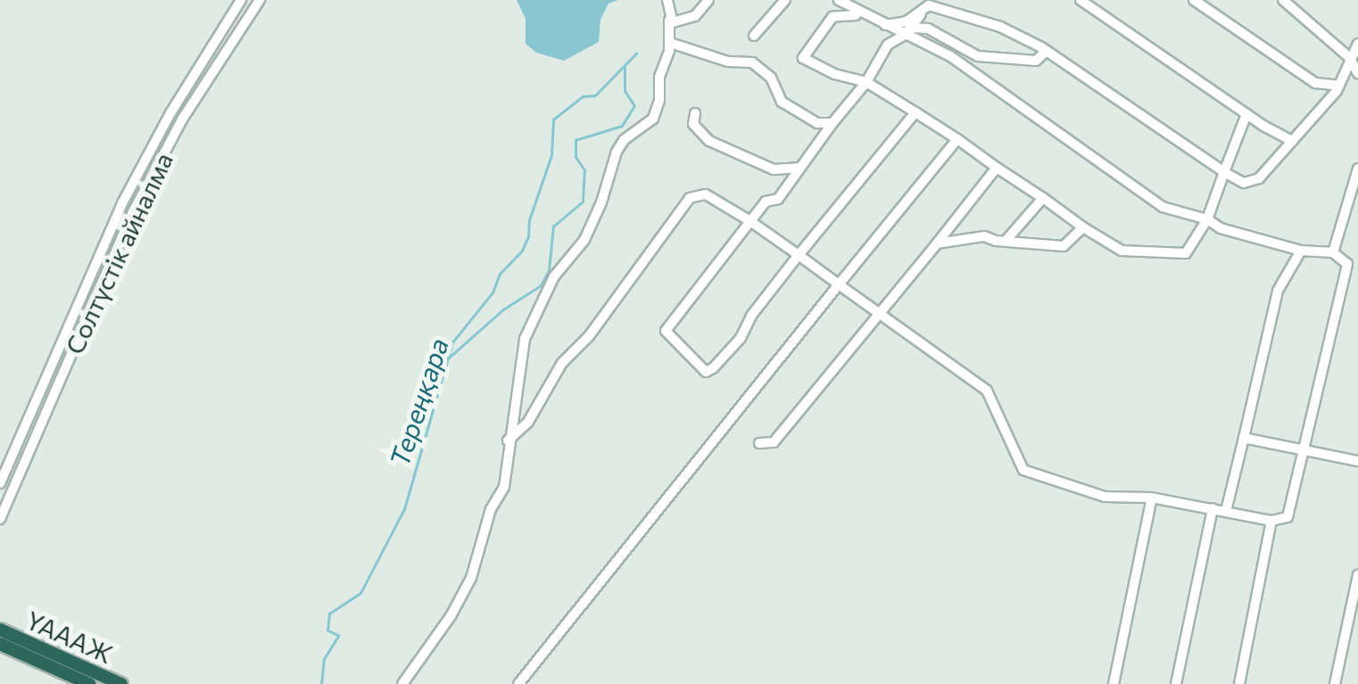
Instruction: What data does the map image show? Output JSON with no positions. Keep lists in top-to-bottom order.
{
  "streets": {
    "highway": ["ҮАААЖ"],
    "street": ["Солтүстік айналма"]
  },
  "water": ["Тереңқара"]
}
